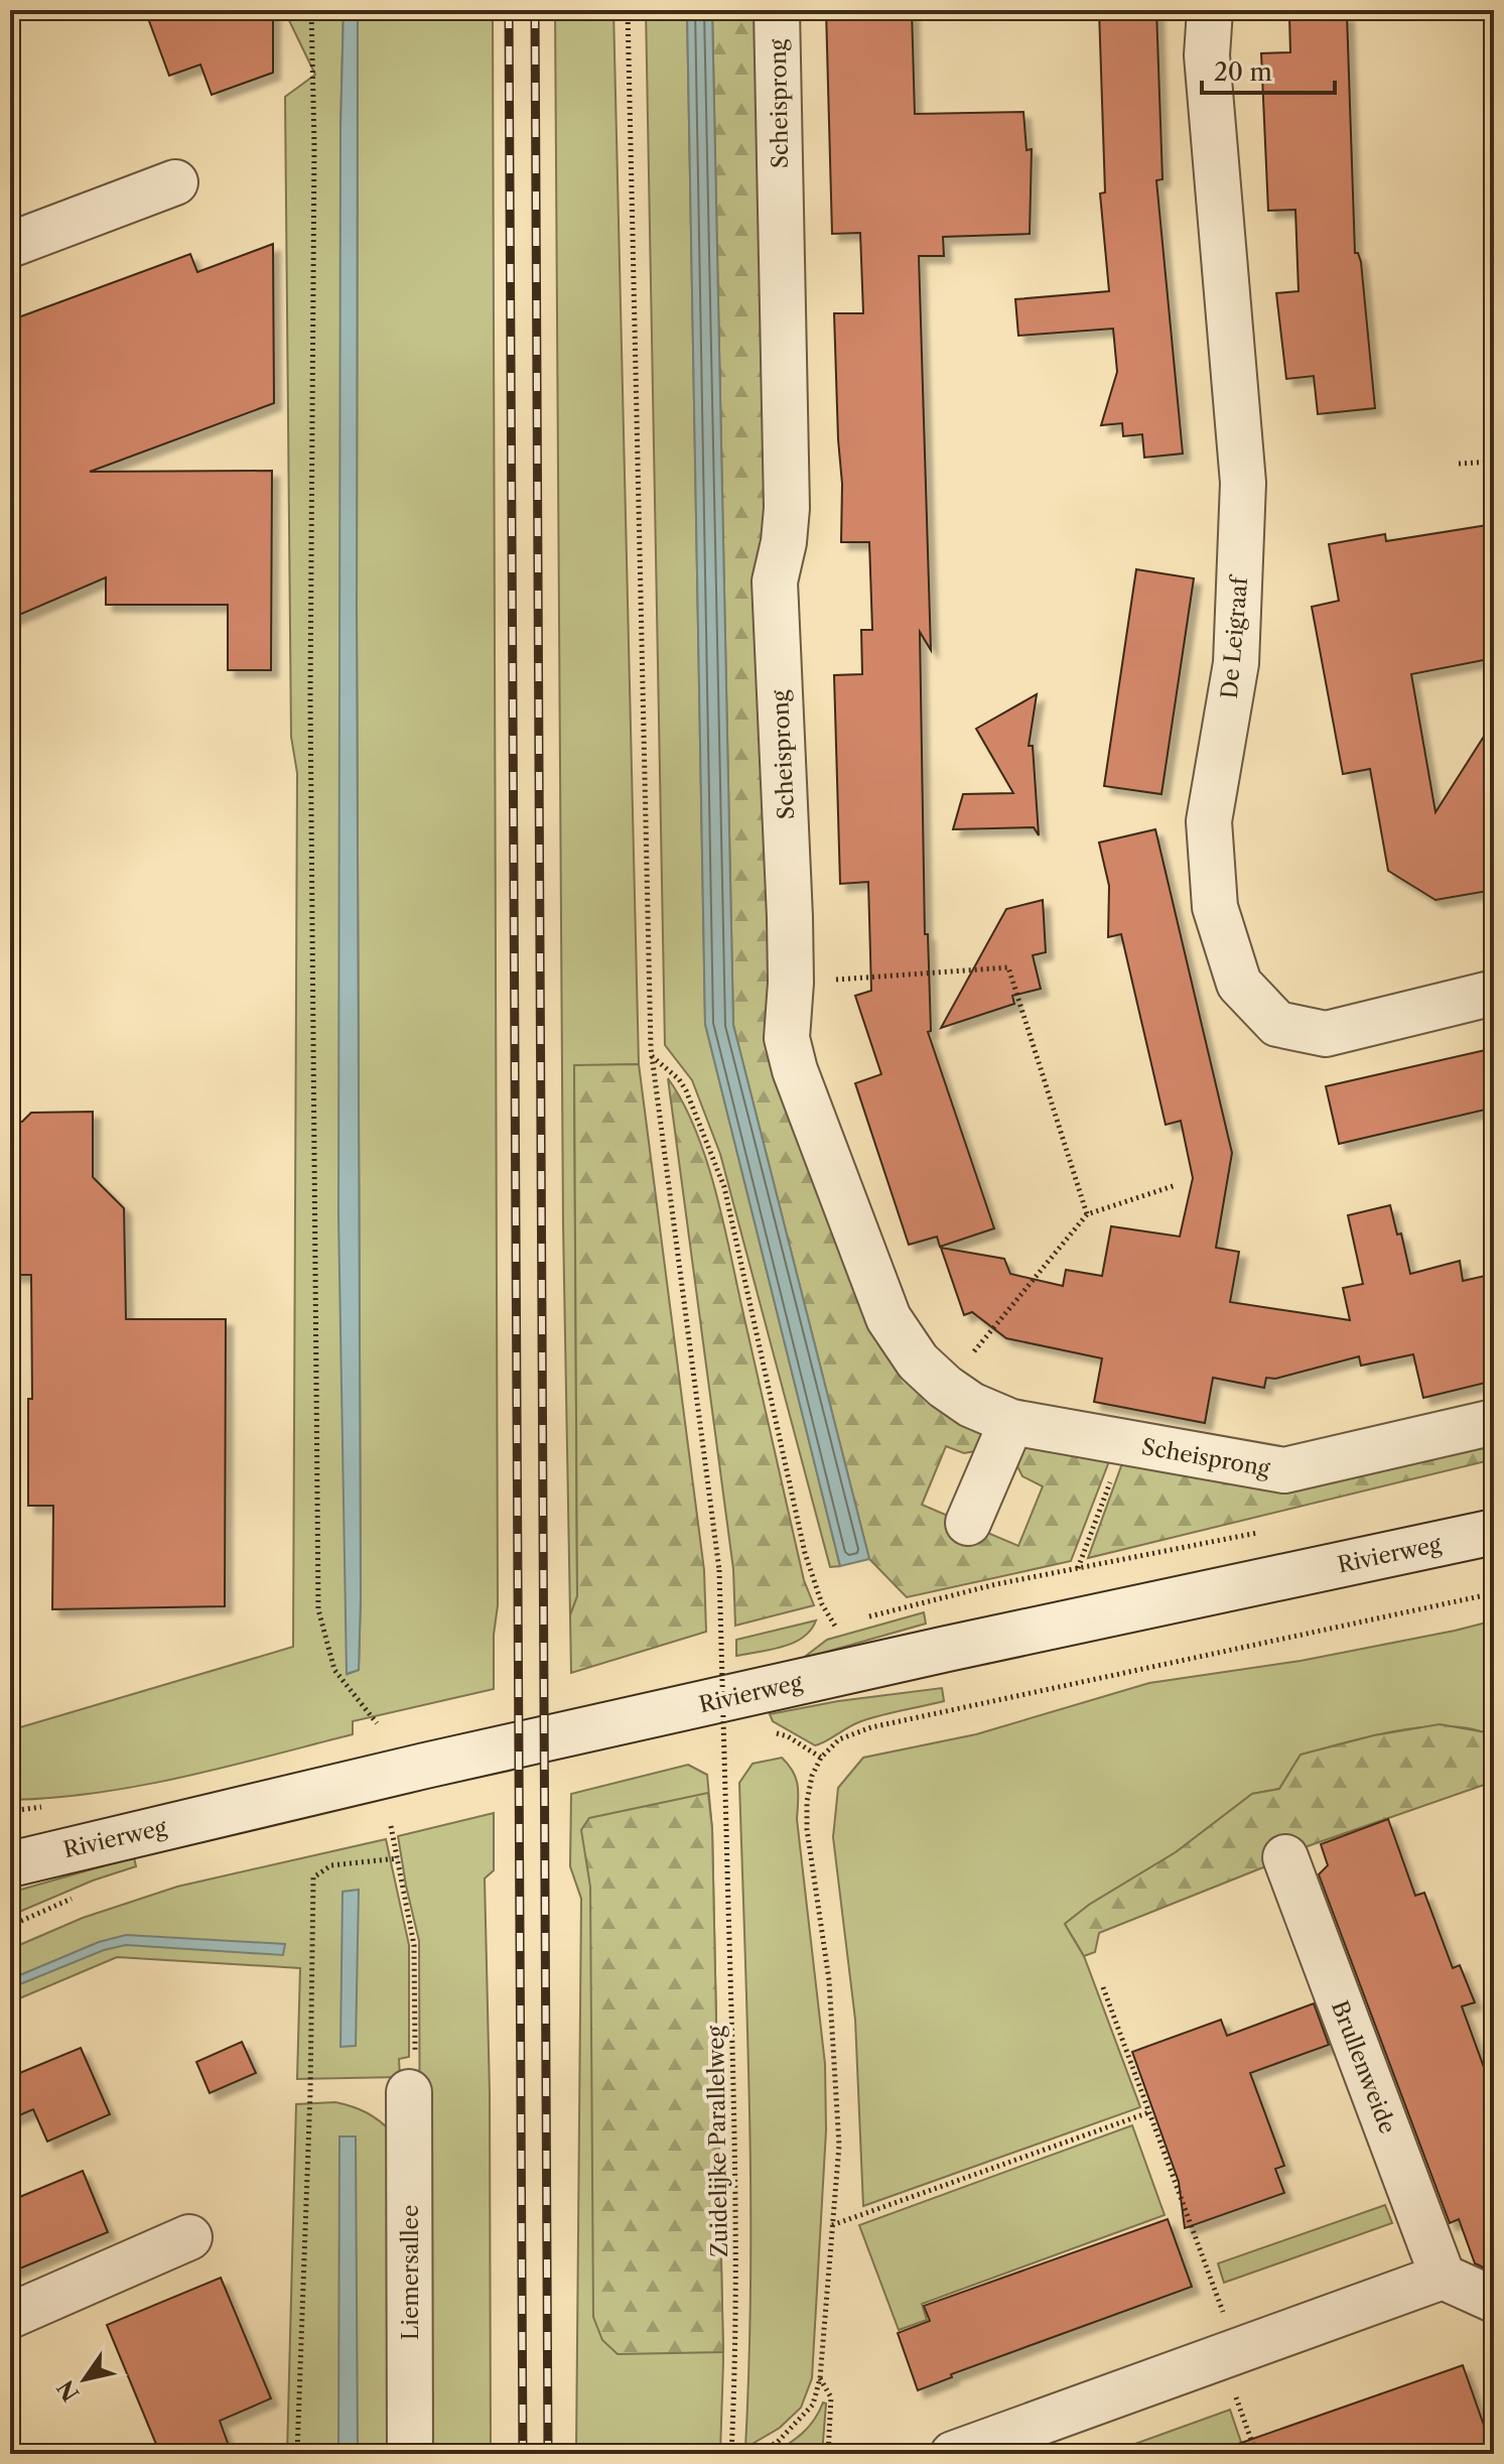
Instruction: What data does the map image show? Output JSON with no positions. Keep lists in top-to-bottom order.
{
  "streets": {
    "street": [
      "Scheisprong",
      "De Leigraaf",
      "Rivierweg",
      "Brullenweide",
      "Liemersallee"
    ],
    "path": ["Zuidelijke Parallelweg"]
  },
  "scale_bar": "20 m",
  "north": "bottom left"
}
